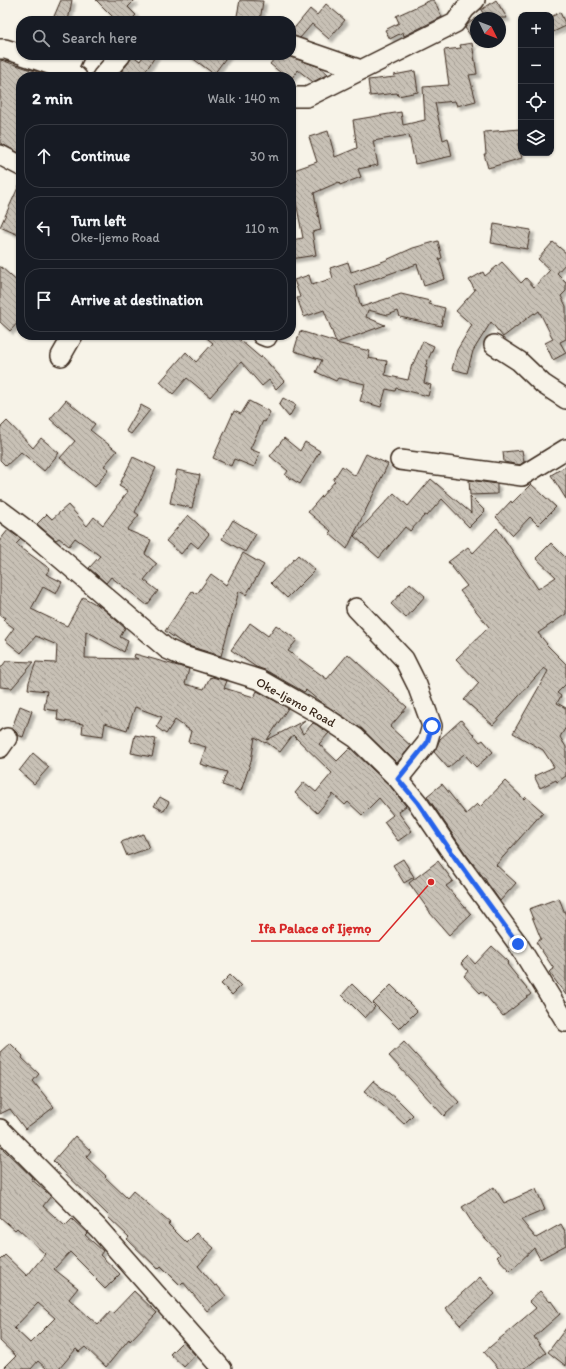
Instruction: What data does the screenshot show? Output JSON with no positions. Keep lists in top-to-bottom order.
{
  "streets": {
    "street": ["Oke-Ijemo Road"]
  },
  "places": ["Ifa Palace of Ijẹmọ"],
  "north": "bottom right",
  "page": {
    "map_buttons": ["+", "−"],
    "search": "Search here",
    "heading": ["2 min", "Walk · 140 m"],
    "list": [
      ["Continue", "30 m"],
      ["Turn left", "Oke-Ijemo Road", "110 m"],
      "Arrive at destination"
    ]
  }
}
